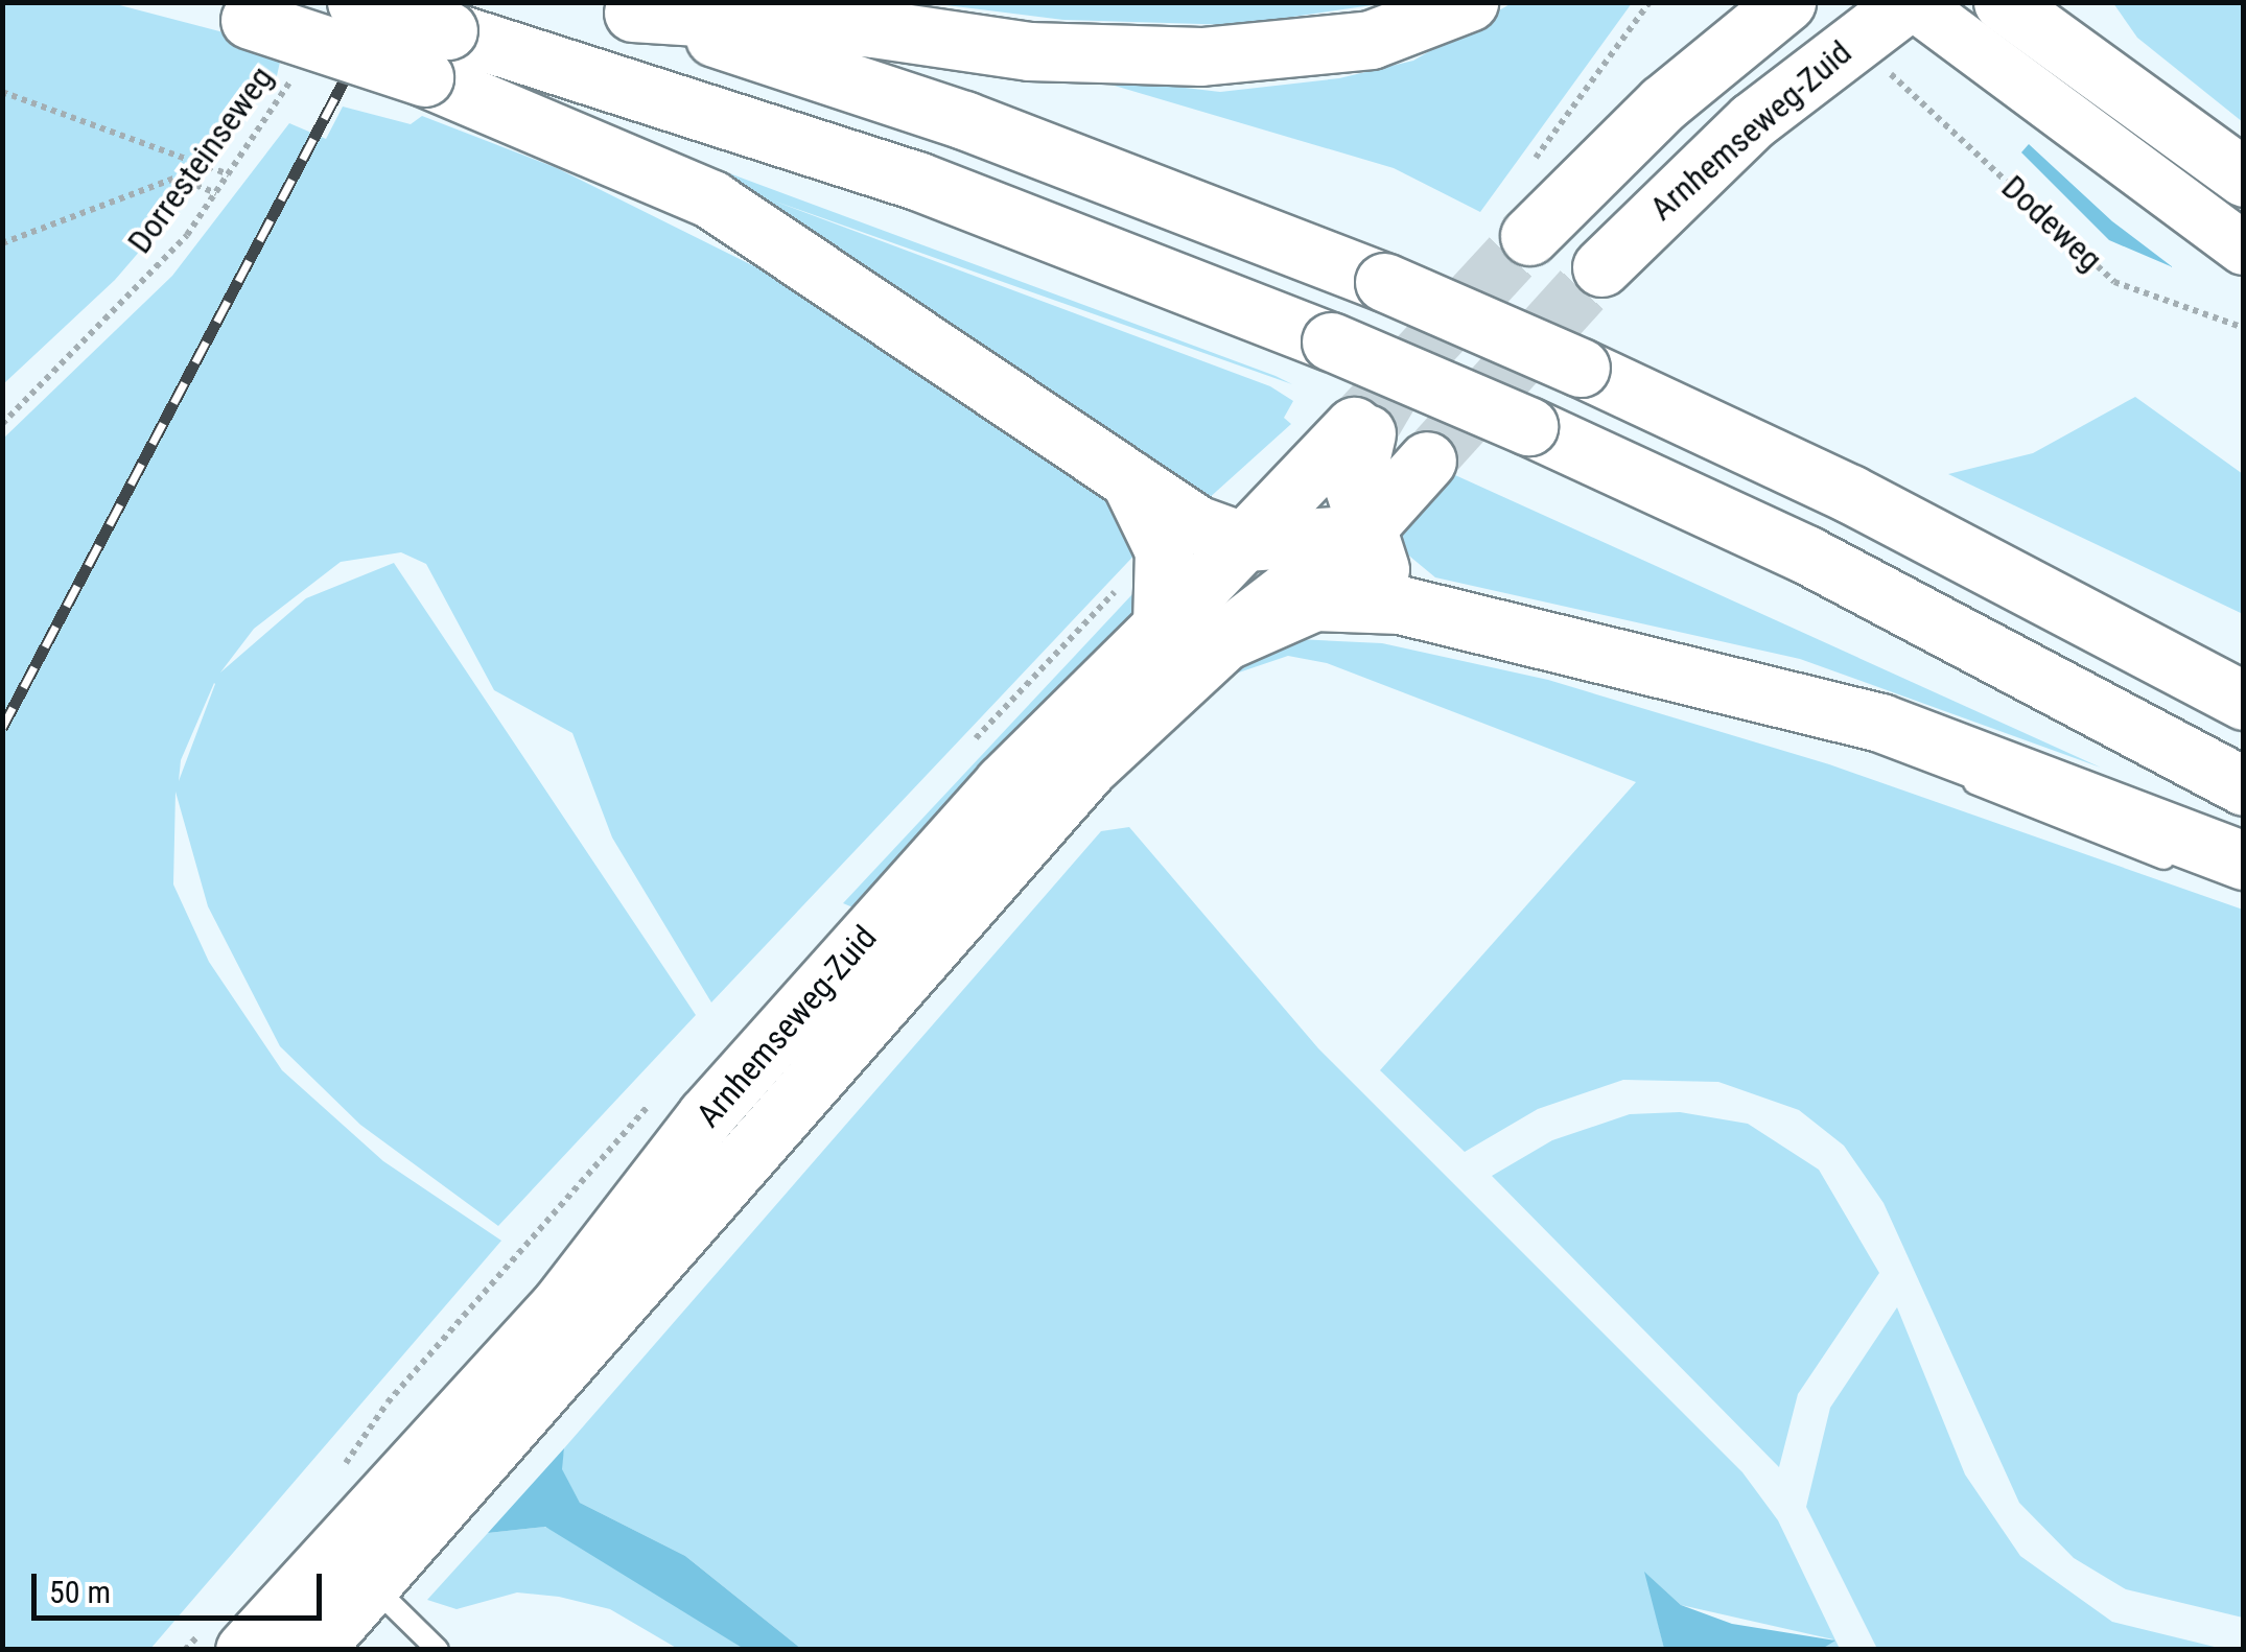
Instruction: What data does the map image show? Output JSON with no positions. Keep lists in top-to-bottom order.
{
  "streets": {
    "main road": ["Arnhemseweg-Zuid"],
    "path": ["Dorresteinseweg", "Dodeweg"]
  },
  "scale_bar": "50 m"
}
